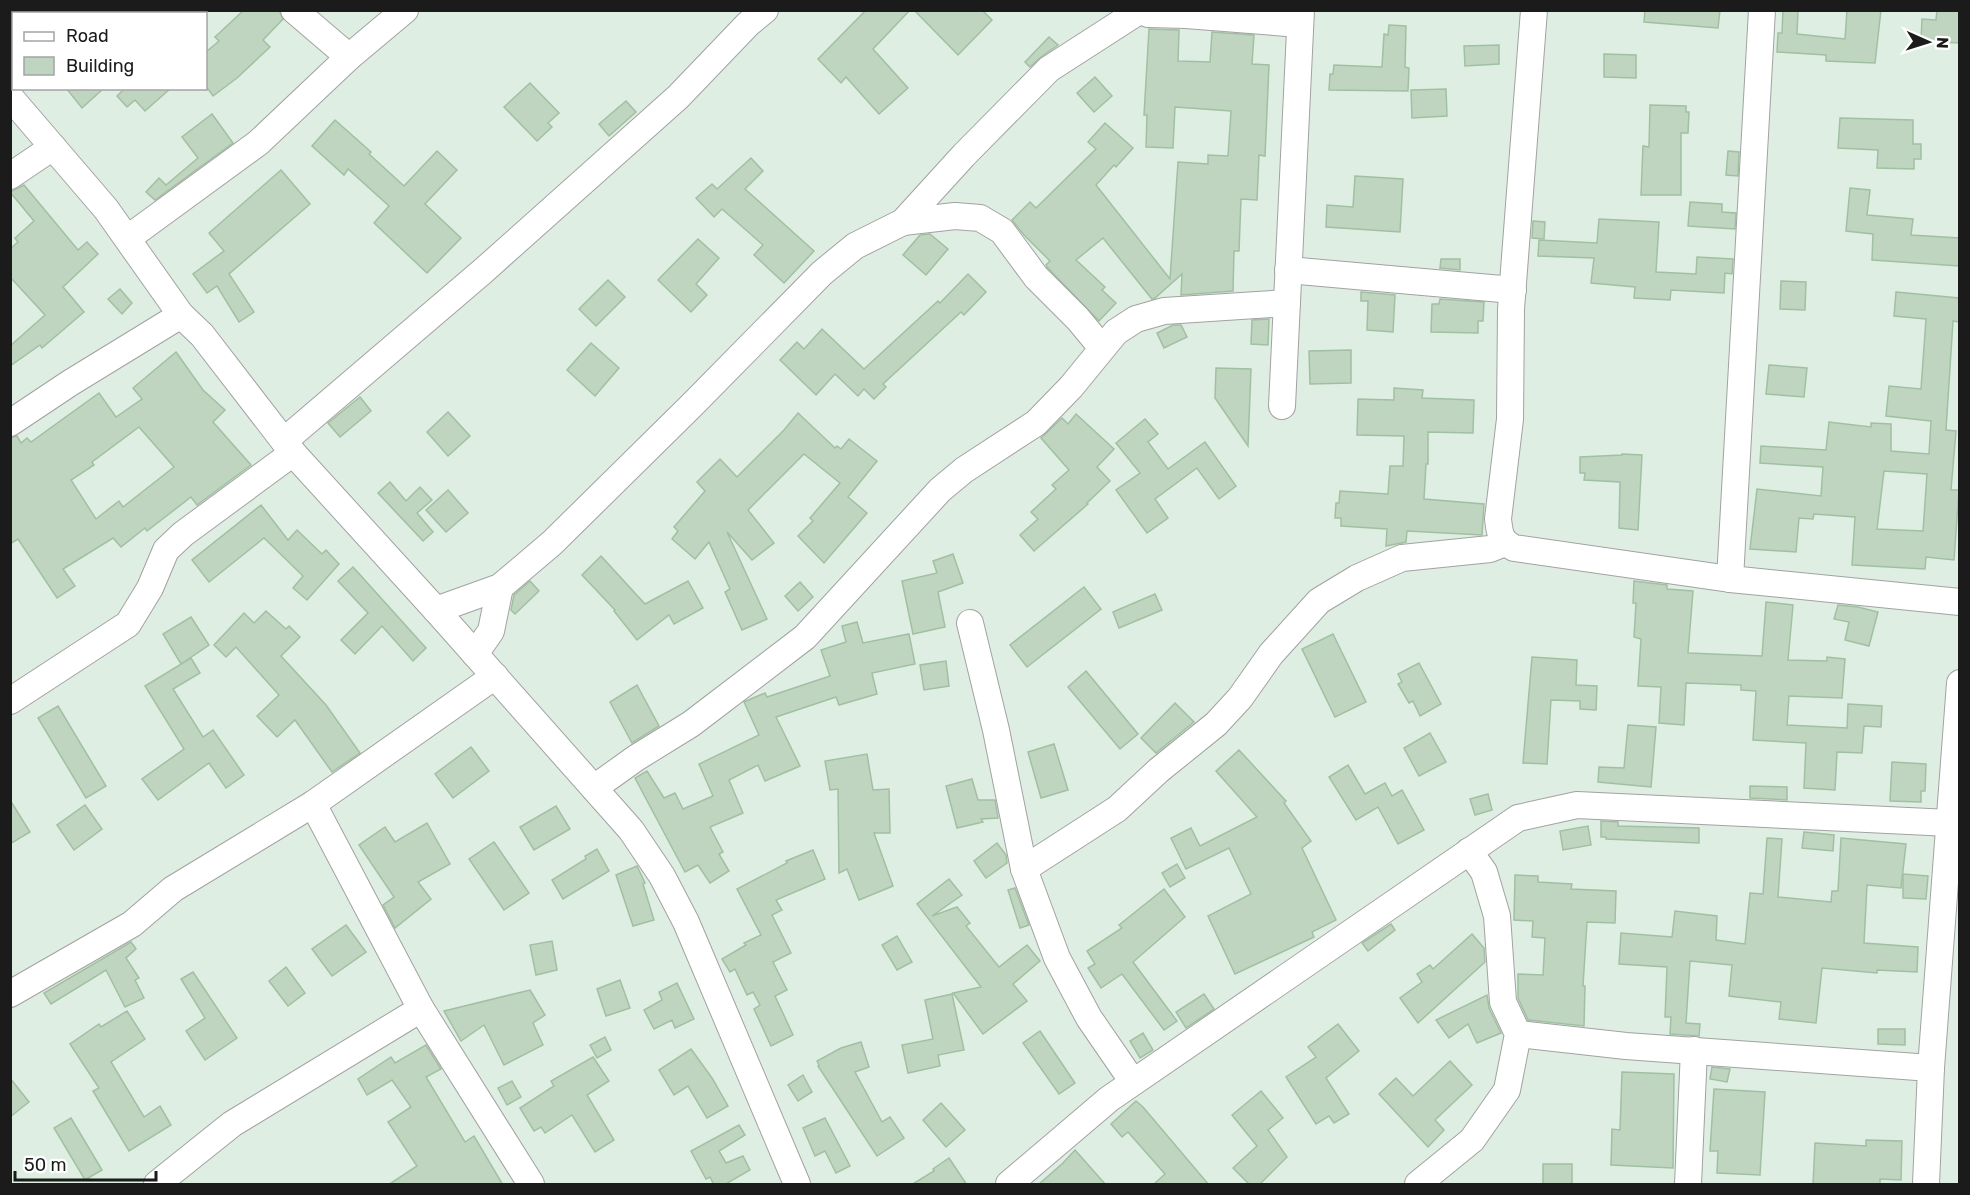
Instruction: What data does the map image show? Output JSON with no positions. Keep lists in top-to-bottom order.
{
  "legend": ["Road", "Building"],
  "scale_bar": "50 m",
  "north": "right"
}
